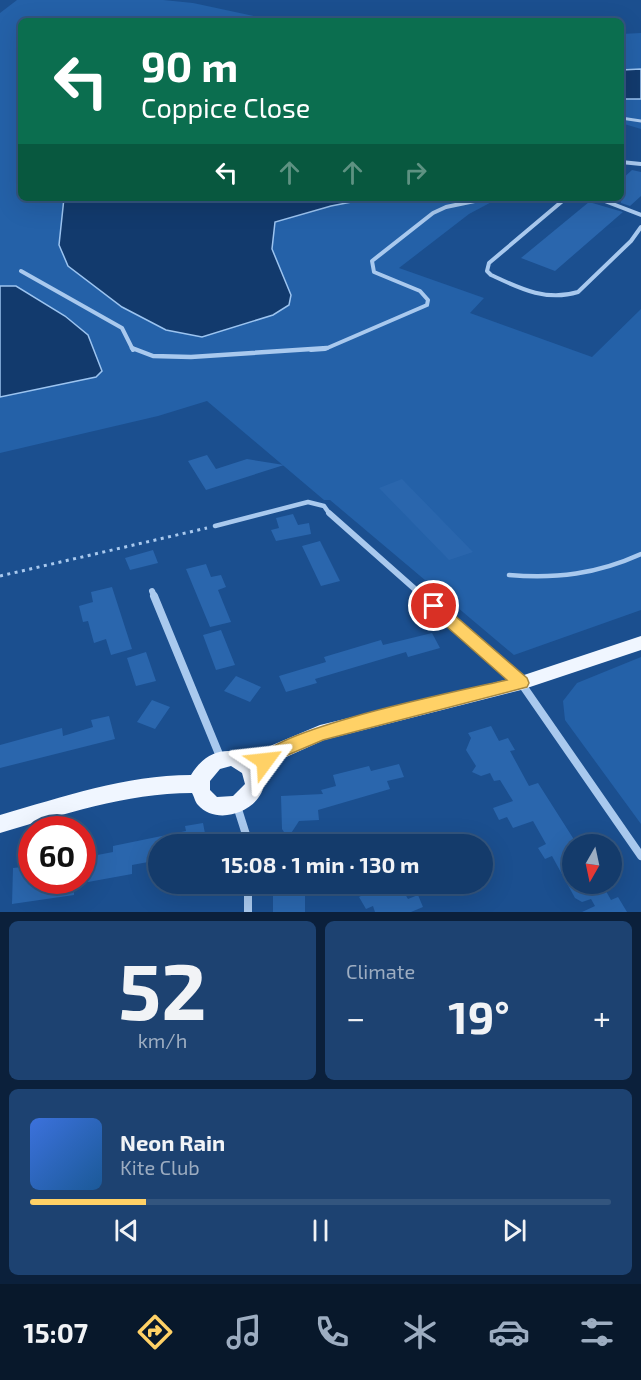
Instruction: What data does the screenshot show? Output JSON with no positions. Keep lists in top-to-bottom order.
{
  "north": "bottom",
  "page": {
    "turn": ["90 m", "Coppice Close"],
    "limit": "60",
    "trip": "15:08 · 1 min · 130 m",
    "tile": [
      ["52", "km/h"],
      "Climate"
    ],
    "heat": ["−", "19°", "+"],
    "song": ["Neon Rain", "Kite Club"],
    "tabs": "15:07"
  }
}
